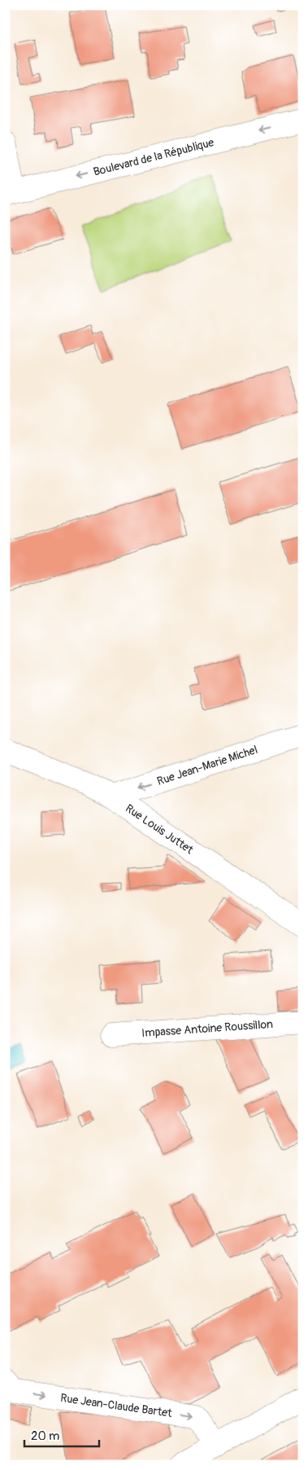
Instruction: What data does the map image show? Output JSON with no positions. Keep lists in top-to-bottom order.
{
  "streets": {
    "street": [
      "Boulevard de la République",
      "Rue Jean-Marie Michel",
      "Rue Louis Juttet",
      "Impasse Antoine Roussillon",
      "Rue Jean-Claude Bartet"
    ]
  },
  "crossings": [
    ["Rue Jean-Marie Michel", "Rue Louis Juttet"]
  ],
  "one_way": ["Boulevard de la République", "Rue Jean-Marie Michel", "Rue Jean-Claude Bartet"],
  "scale_bar": "20 m"
}
